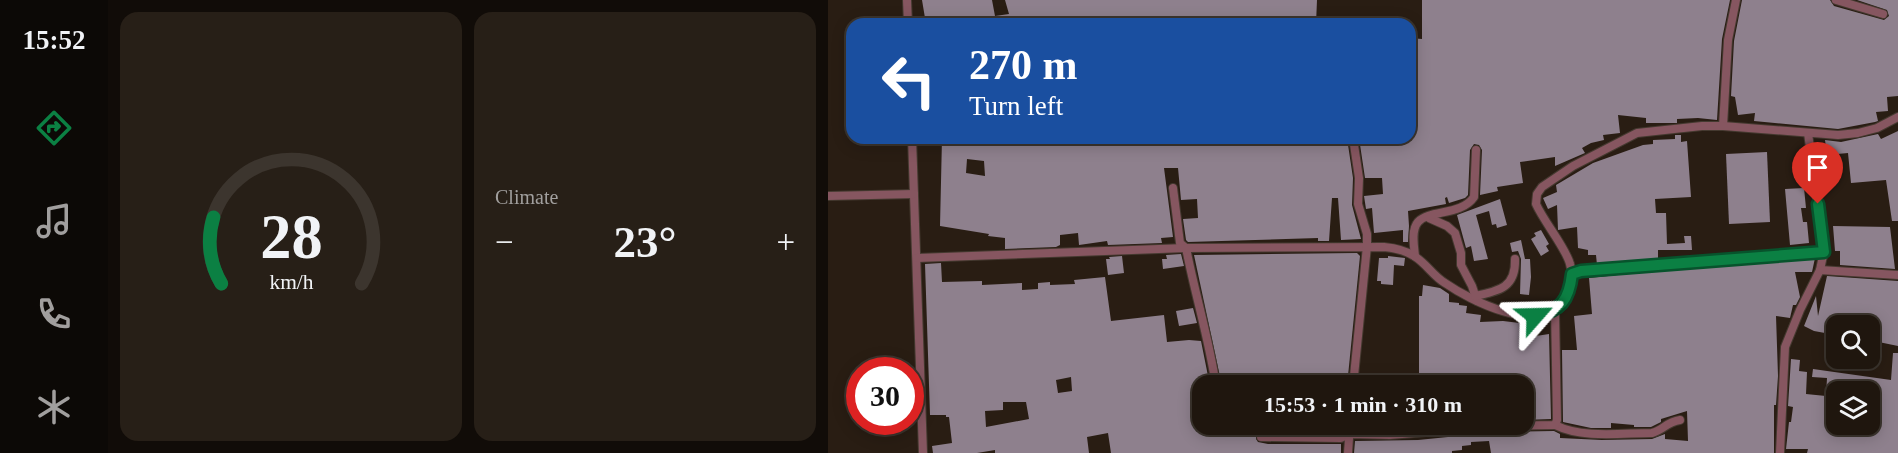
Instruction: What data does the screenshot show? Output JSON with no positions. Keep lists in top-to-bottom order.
{
  "page": {
    "tabs": "15:52",
    "tile": "Climate",
    "turn": ["270 m", "Turn left"],
    "heat": ["−", "23°", "+"],
    "limit": "30",
    "trip": "15:53 · 1 min · 310 m",
    "gauge": ["28", "km/h"]
  }
}
